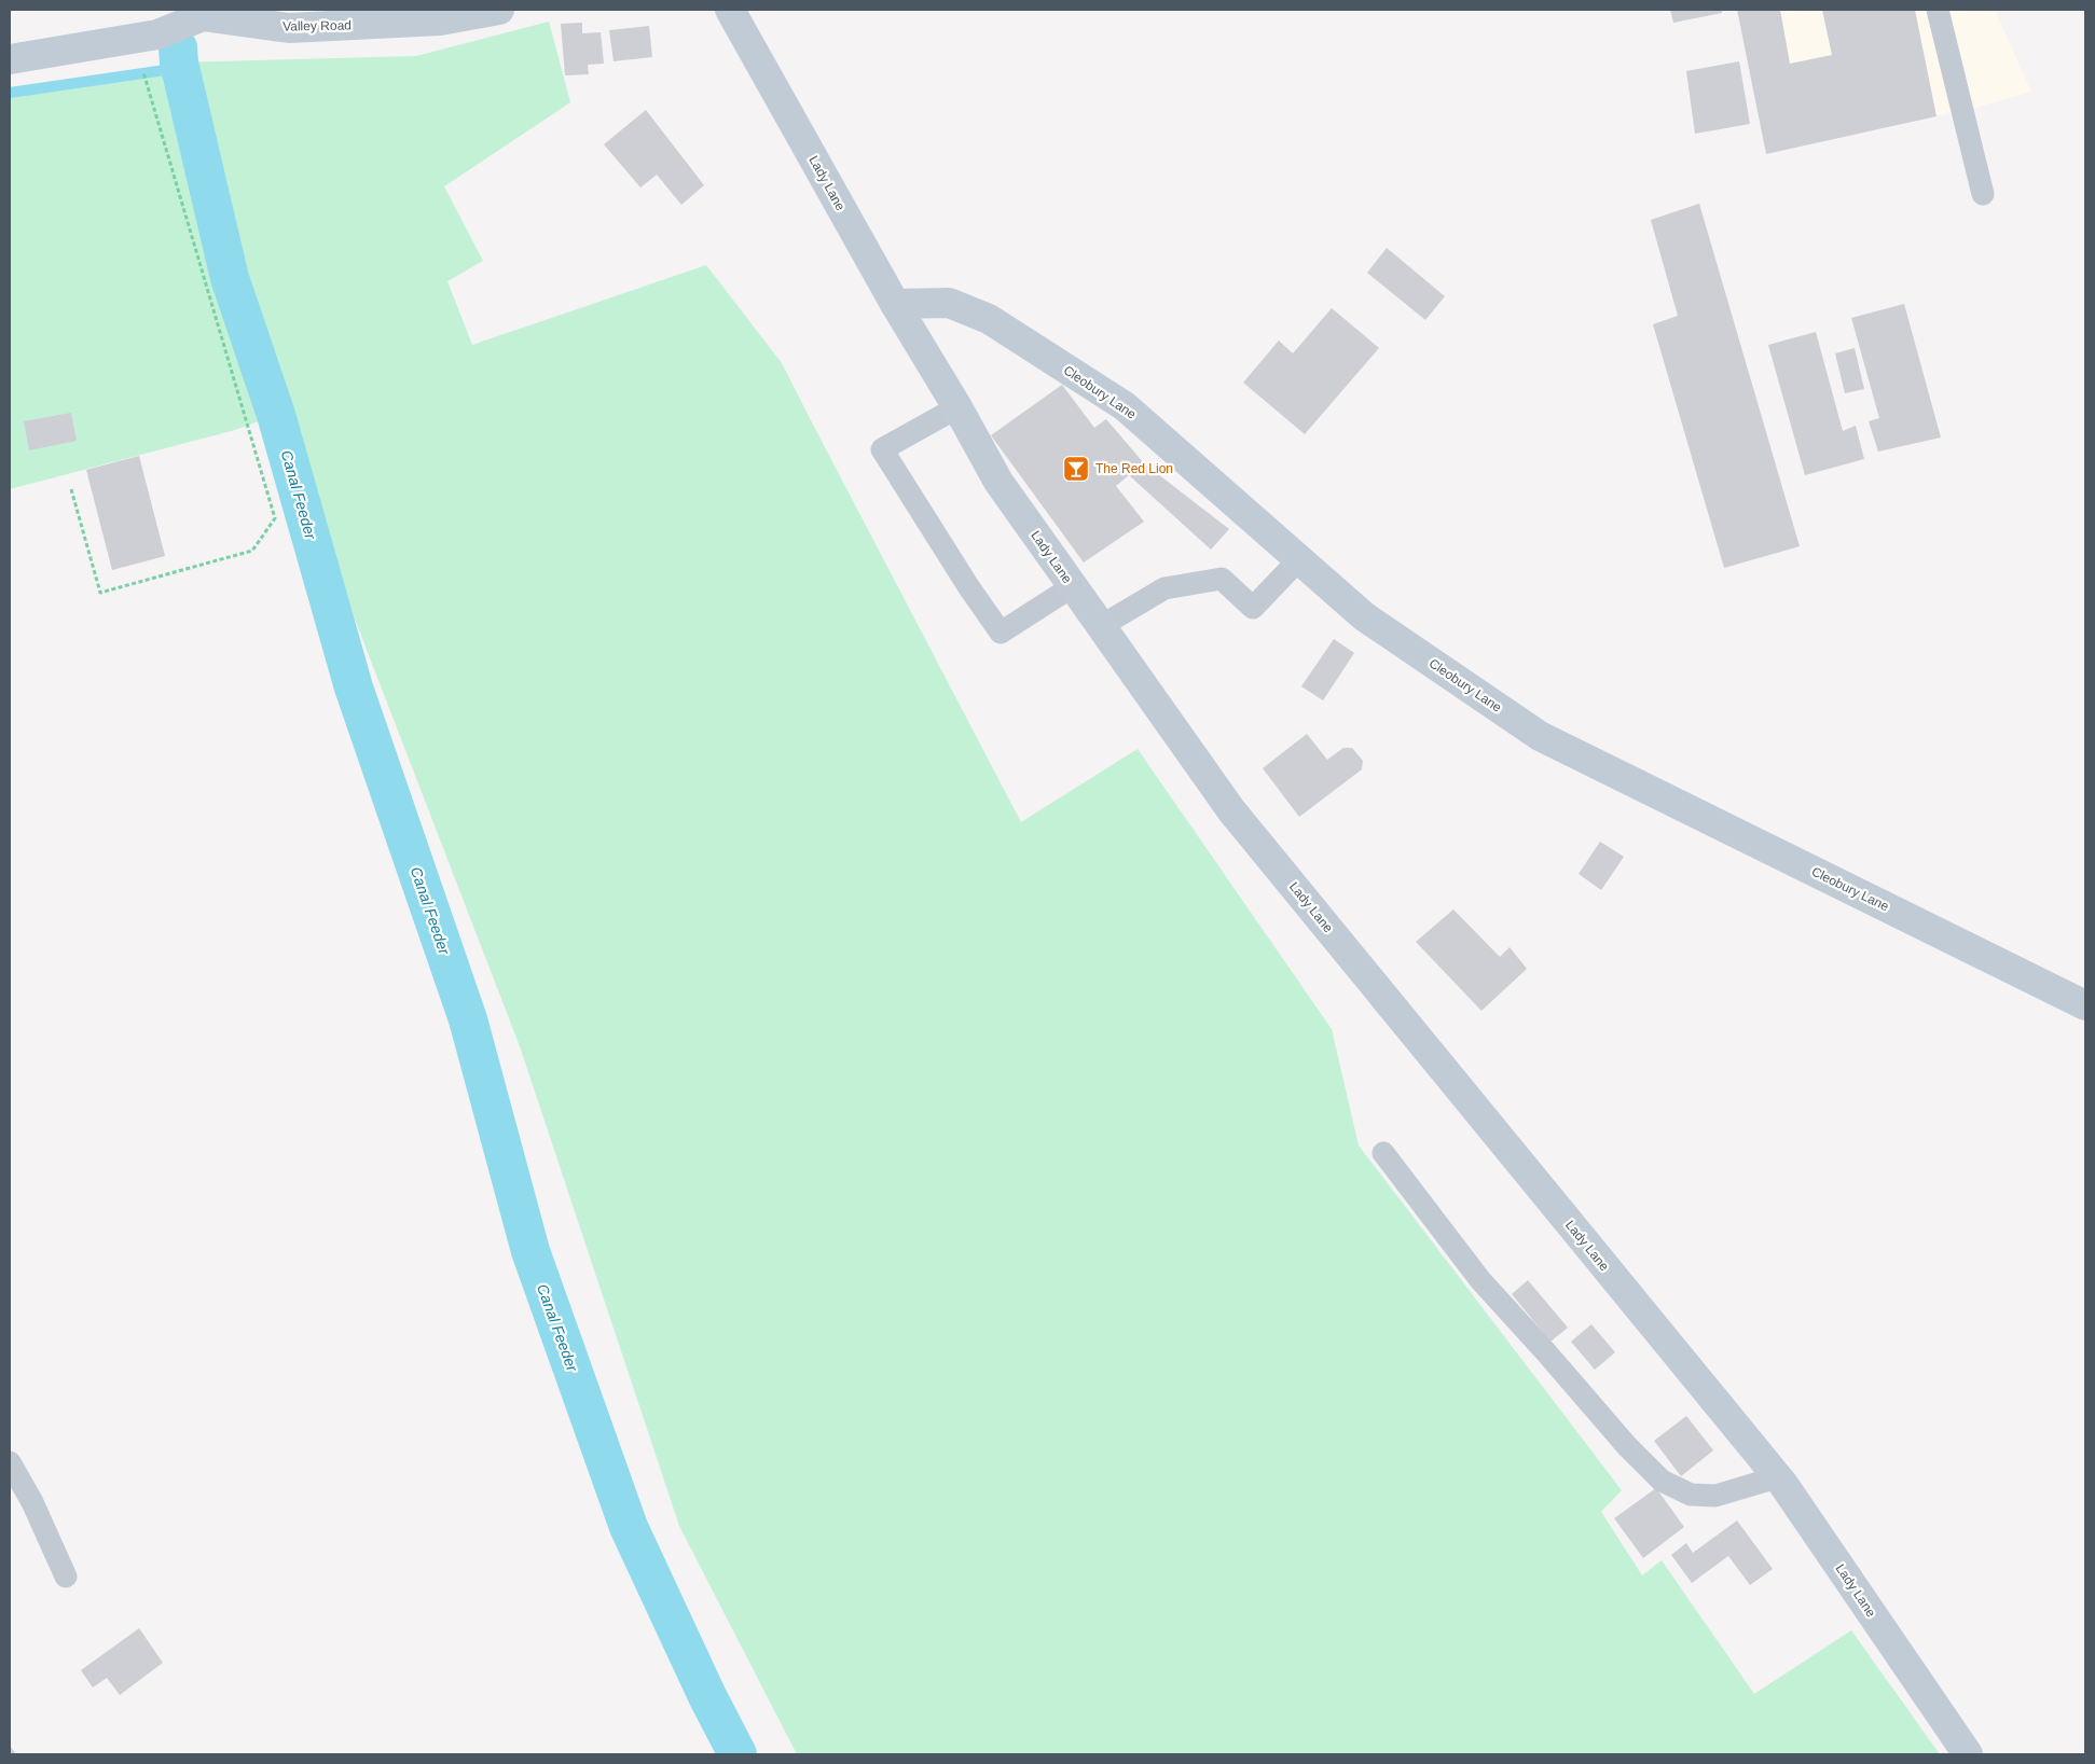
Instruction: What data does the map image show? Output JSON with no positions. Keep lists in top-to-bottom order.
{
  "streets": {
    "street": ["Valley Road", "Lady Lane", "Cleobury Lane"]
  },
  "crossings": [
    ["Lady Lane", "Cleobury Lane"]
  ],
  "water": ["Canal Feeder"],
  "places": {
    "bar": ["The Red Lion"]
  }
}
